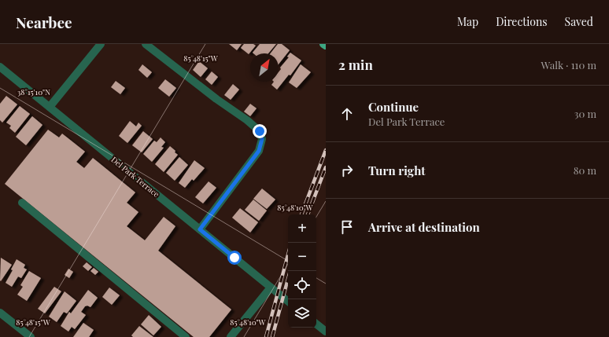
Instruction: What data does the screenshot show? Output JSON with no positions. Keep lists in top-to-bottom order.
{
  "streets": {
    "street": ["Del Park Terrace"]
  },
  "north": "top right",
  "page": {
    "header": "Nearbee",
    "nav": ["Map", "Directions", "Saved"],
    "heading": ["2 min", "Walk · 110 m"],
    "list": [
      ["Continue", "Del Park Terrace", "30 m"],
      ["Turn right", "80 m"],
      "Arrive at destination"
    ],
    "map_buttons": ["+", "−"]
  },
  "coordinates": ["85°48'15\"W", "38°15'10\"N", "85°48'10\"W"]
}
